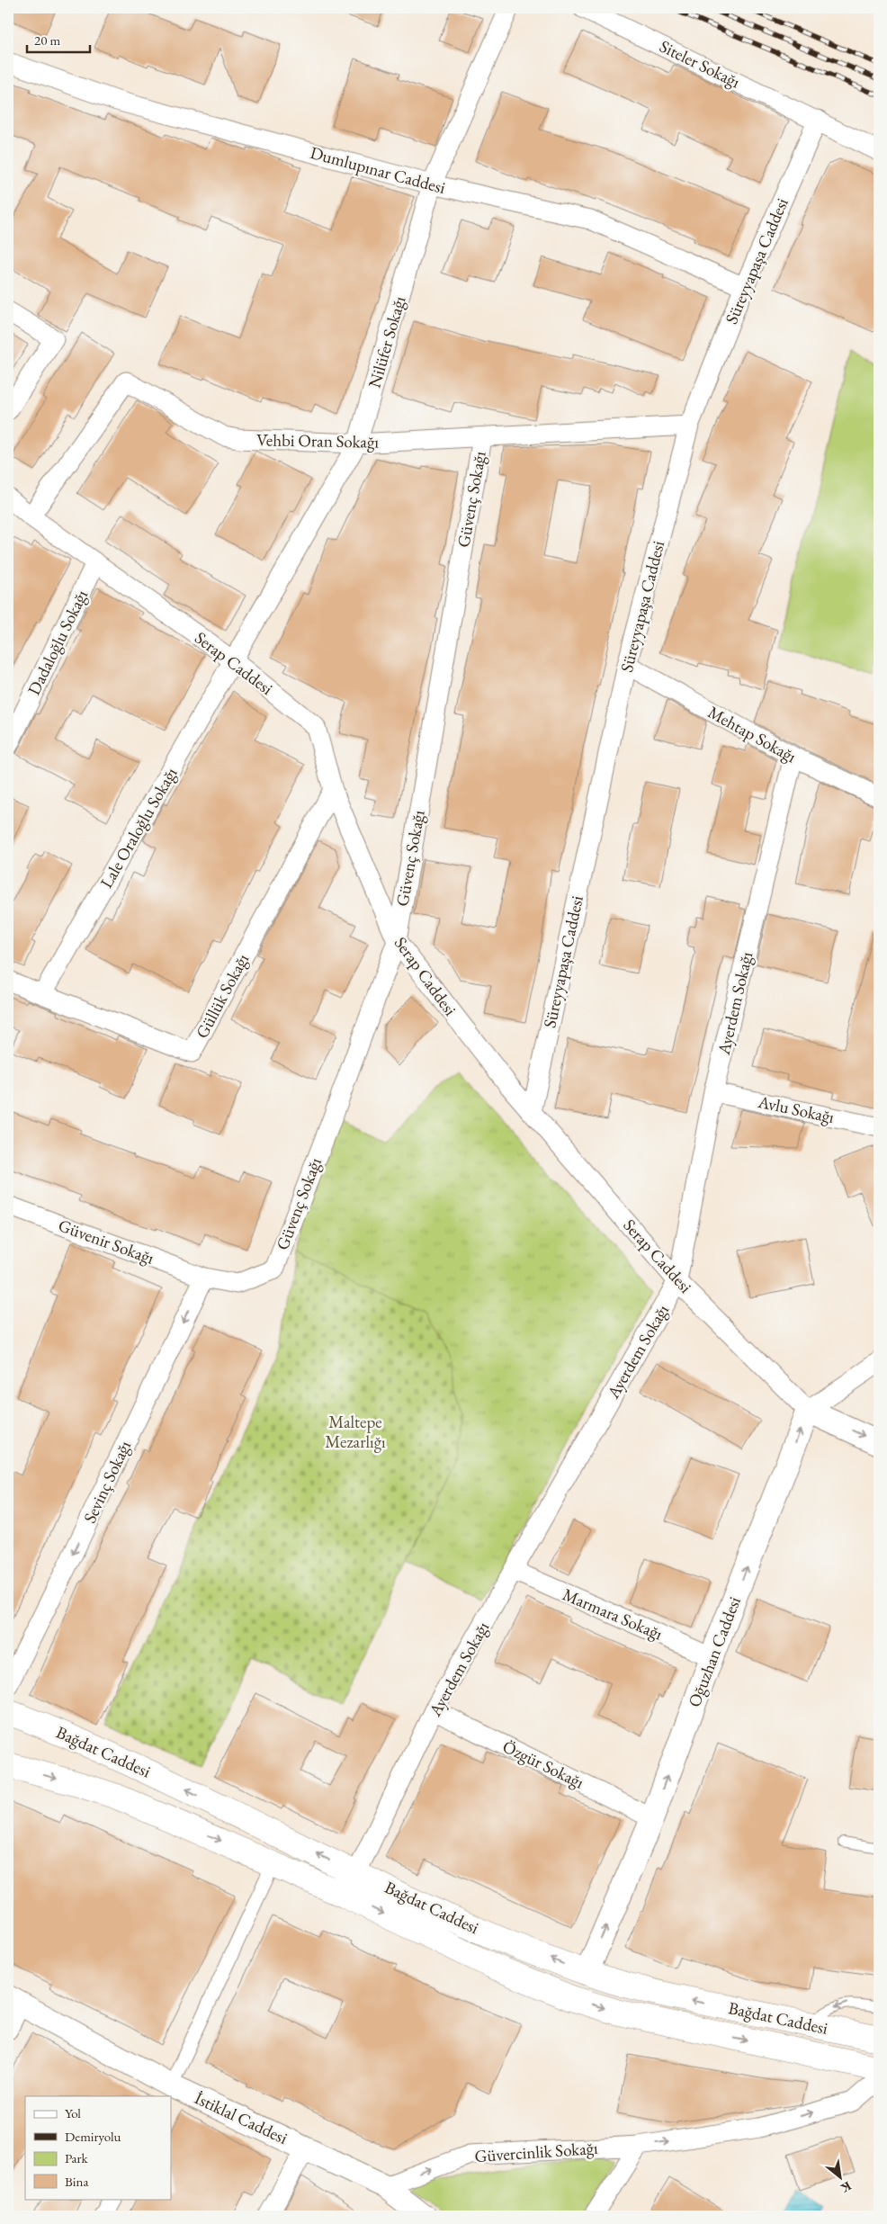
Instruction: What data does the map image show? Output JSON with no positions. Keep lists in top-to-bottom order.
{
  "streets": {
    "main road": ["Bağdat Caddesi"],
    "street": [
      "Siteler Sokağı",
      "Dumlupınar Caddesi",
      "Süreyyapaşa Caddesi",
      "Nilüfer Sokağı",
      "Vehbi Oran Sokağı",
      "Güvenç Sokağı",
      "Dadaloğlu Sokağı",
      "Serap Caddesi",
      "Mehtap Sokağı",
      "Lale Oraloğlu Sokağı",
      "Güllük Sokağı",
      "Ayerdem Sokağı",
      "Avlu Sokağı",
      "Güvenir Sokağı",
      "Sevinç Sokağı",
      "Marmara Sokağı",
      "Oğuzhan Caddesi",
      "Özgür Sokağı",
      "İstiklal Caddesi",
      "Güvercinlik Sokağı"
    ]
  },
  "crossings": [
    ["Siteler Sokağı", "Süreyyapaşa Caddesi"],
    ["Dumlupınar Caddesi", "Süreyyapaşa Caddesi"],
    ["Dumlupınar Caddesi", "Nilüfer Sokağı"],
    ["Süreyyapaşa Caddesi", "Vehbi Oran Sokağı"],
    ["Süreyyapaşa Caddesi", "Serap Caddesi"],
    ["Süreyyapaşa Caddesi", "Mehtap Sokağı"],
    ["Nilüfer Sokağı", "Vehbi Oran Sokağı"],
    ["Nilüfer Sokağı", "Serap Caddesi"],
    ["Nilüfer Sokağı", "Lale Oraloğlu Sokağı"],
    ["Vehbi Oran Sokağı", "Güvenç Sokağı"],
    ["Vehbi Oran Sokağı", "Serap Caddesi"],
    ["Güvenç Sokağı", "Serap Caddesi"],
    ["Güvenç Sokağı", "Güvenir Sokağı"],
    ["Güvenç Sokağı", "Sevinç Sokağı"],
    ["Dadaloğlu Sokağı", "Serap Caddesi"],
    ["Serap Caddesi", "Lale Oraloğlu Sokağı"],
    ["Serap Caddesi", "Güllük Sokağı"],
    ["Serap Caddesi", "Ayerdem Sokağı"],
    ["Serap Caddesi", "Oğuzhan Caddesi"],
    ["Mehtap Sokağı", "Ayerdem Sokağı"],
    ["Lale Oraloğlu Sokağı", "Güllük Sokağı"],
    ["Ayerdem Sokağı", "Avlu Sokağı"],
    ["Ayerdem Sokağı", "Marmara Sokağı"],
    ["Ayerdem Sokağı", "Bağdat Caddesi"],
    ["Ayerdem Sokağı", "Özgür Sokağı"],
    ["Güvenir Sokağı", "Sevinç Sokağı"],
    ["Marmara Sokağı", "Oğuzhan Caddesi"],
    ["Oğuzhan Caddesi", "Bağdat Caddesi"],
    ["Oğuzhan Caddesi", "Özgür Sokağı"],
    ["İstiklal Caddesi", "Güvercinlik Sokağı"]
  ],
  "one_way": ["Sevinç Sokağı", "Oğuzhan Caddesi", "Güvercinlik Sokağı"],
  "parks": ["Maltepe Mezarlığı"],
  "legend": [
    "Yol",
    "Demiryolu",
    "Park",
    "Bina"
  ],
  "scale_bar": "20 m",
  "north": "bottom right"
}
